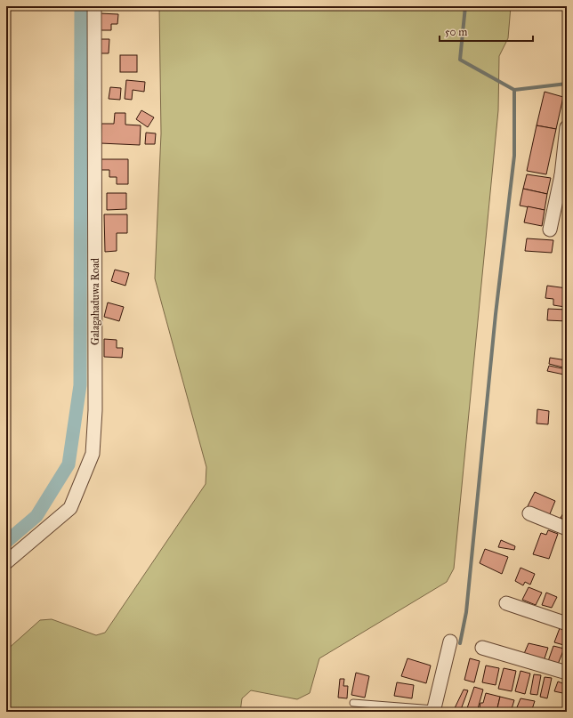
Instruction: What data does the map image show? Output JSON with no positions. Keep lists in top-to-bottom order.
{
  "streets": {
    "street": ["Galagahaduwa Road"]
  },
  "scale_bar": "50 m"
}
